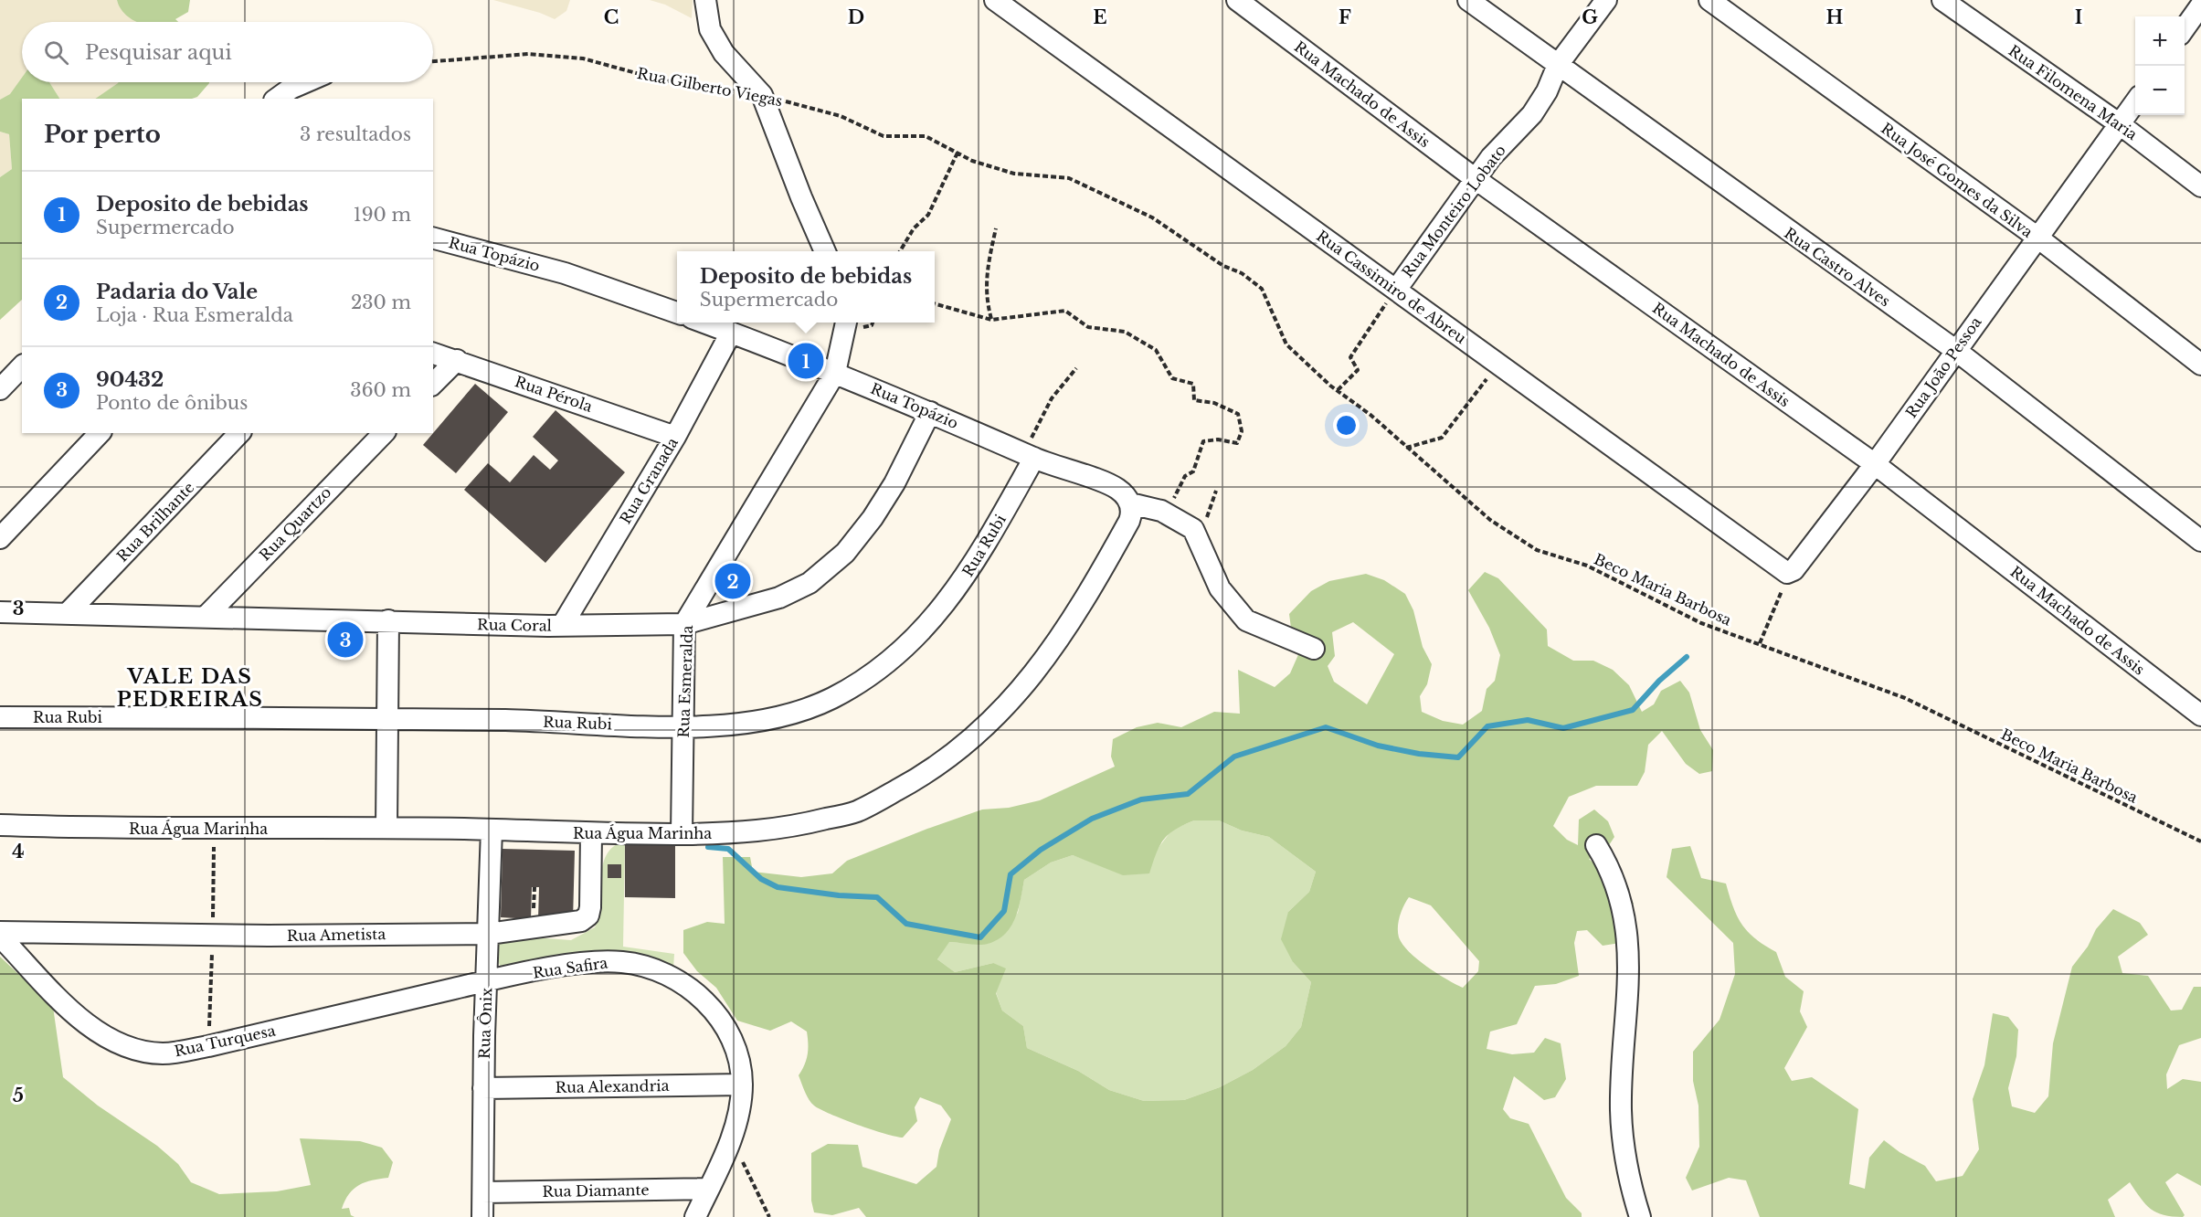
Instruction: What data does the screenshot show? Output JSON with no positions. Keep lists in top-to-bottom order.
{
  "streets": {
    "street": [
      "Rua Filomena Maria",
      "Rua Machado de Assis",
      "Rua José Gomes da Silva",
      "Rua Monteiro Lobato",
      "Rua Topázio",
      "Rua Castro Alves",
      "Rua Cassimiro de Abreu",
      "Rua João Pessoa",
      "Rua Pérola",
      "Rua Granada",
      "Rua Brilhante",
      "Rua Quartzo",
      "Rua Rubi",
      "Rua Coral",
      "Rua Esmeralda",
      "Rua Água Marinha",
      "Rua Ametista",
      "Rua Safira",
      "Rua Ônix",
      "Rua Turquesa",
      "Rua Alexandria",
      "Rua Diamante"
    ],
    "path": ["Rua Gilberto Viegas", "Beco Maria Barbosa"]
  },
  "crossings": [
    ["Rua Gilberto Viegas", "Beco Maria Barbosa"],
    ["Rua Filomena Maria", "Rua João Pessoa"],
    ["Rua Machado de Assis", "Rua Monteiro Lobato"],
    ["Rua Machado de Assis", "Rua João Pessoa"],
    ["Rua José Gomes da Silva", "Rua João Pessoa"],
    ["Rua Monteiro Lobato", "Rua Castro Alves"],
    ["Rua Monteiro Lobato", "Rua Cassimiro de Abreu"],
    ["Rua Topázio", "Rua Granada"],
    ["Rua Topázio", "Rua Rubi"],
    ["Rua Topázio", "Rua Coral"],
    ["Rua Topázio", "Rua Esmeralda"],
    ["Rua Topázio", "Rua Água Marinha"],
    ["Rua Castro Alves", "Rua João Pessoa"],
    ["Rua Cassimiro de Abreu", "Rua João Pessoa"],
    ["Rua Pérola", "Rua Granada"],
    ["Rua Granada", "Rua Coral"],
    ["Rua Brilhante", "Rua Coral"],
    ["Rua Quartzo", "Rua Coral"],
    ["Rua Rubi", "Rua Esmeralda"],
    ["Rua Coral", "Rua Esmeralda"],
    ["Rua Esmeralda", "Rua Água Marinha"],
    ["Rua Água Marinha", "Rua Ametista"],
    ["Rua Água Marinha", "Rua Ônix"],
    ["Rua Ametista", "Rua Ônix"],
    ["Rua Safira", "Rua Ônix"],
    ["Rua Safira", "Rua Turquesa"],
    ["Rua Safira", "Rua Alexandria"],
    ["Rua Safira", "Rua Diamante"],
    ["Rua Ônix", "Rua Turquesa"],
    ["Rua Ônix", "Rua Alexandria"],
    ["Rua Ônix", "Rua Diamante"]
  ],
  "districts": ["VALE DAS PEDREIRAS"],
  "page": {
    "map_buttons": ["+", "−"],
    "search": "Pesquisar aqui",
    "heading": ["Por perto", "3 resultados"],
    "list": [
      {
        "mark": "1",
        "name": "Deposito de bebidas",
        "note": "Supermercado",
        "value": "190 m"
      },
      {
        "mark": "2",
        "name": "Padaria do Vale",
        "note": "Loja · Rua Esmeralda",
        "value": "230 m"
      },
      {
        "mark": "3",
        "name": "90432",
        "note": "Ponto de ônibus",
        "value": "360 m"
      }
    ],
    "popup": ["Deposito de bebidas", "Supermercado"],
    "pins": ["1", "2", "3"]
  },
  "grid": {
    "columns": [
      "C",
      "D",
      "E",
      "F",
      "G",
      "H",
      "I"
    ],
    "rows": ["3", "4", "5"]
  }
}
